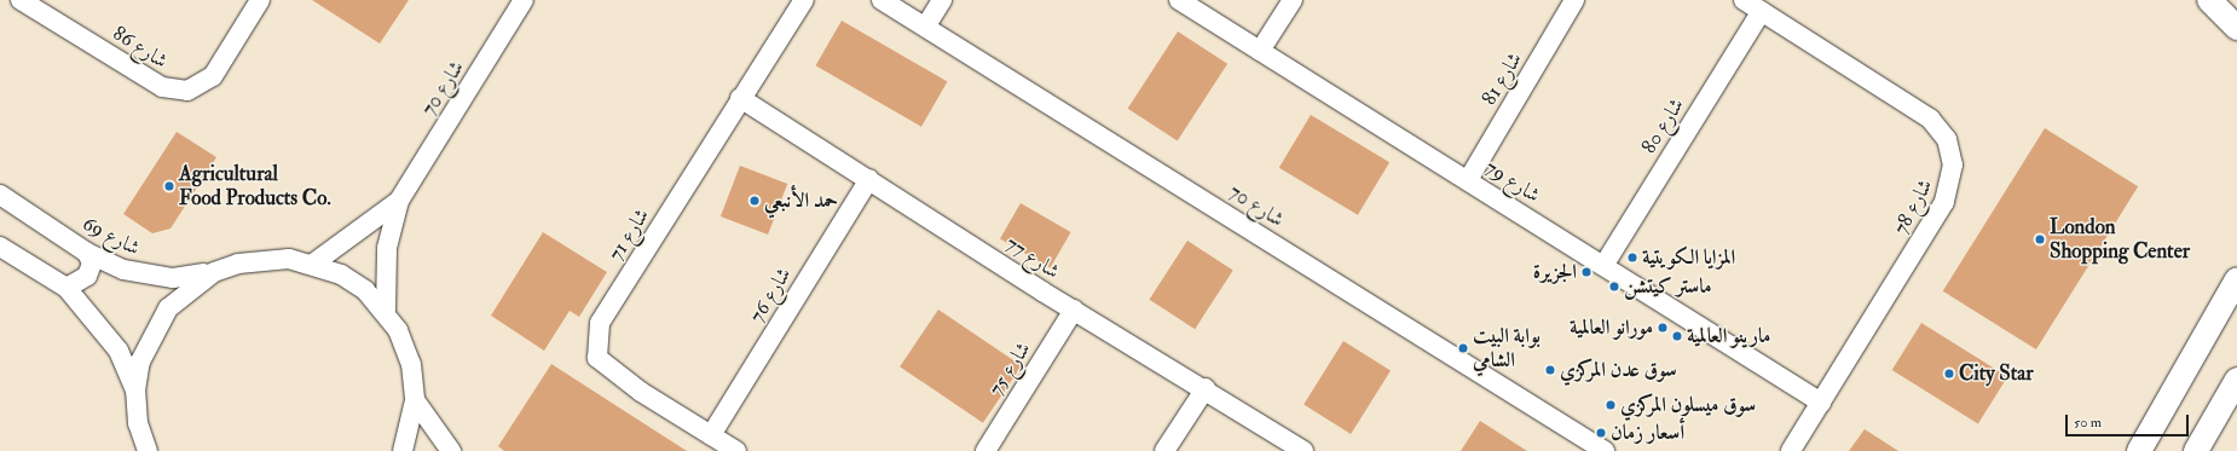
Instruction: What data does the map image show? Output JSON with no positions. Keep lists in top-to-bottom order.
{
  "streets": {
    "street": [
      "شارع 86",
      "شارع 81",
      "شارع 70",
      "شارع 80",
      "شارع 79",
      "شارع 78",
      "شارع 71",
      "شارع 69",
      "شارع 77",
      "شارع 76",
      "شارع 75"
    ]
  },
  "crossings": [
    ["شارع 81", "شارع 79"],
    ["شارع 80", "شارع 79"],
    ["شارع 80", "شارع 78"],
    ["شارع 79", "شارع 78"],
    ["شارع 71", "شارع 77"],
    ["شارع 71", "شارع 76"],
    ["شارع 77", "شارع 76"],
    ["شارع 77", "شارع 75"]
  ],
  "places": [
    "Agricultural Food Products Co.",
    "حمد الأنبعي",
    "London Shopping Center",
    "المزايا الكويتية",
    "الجزيرة",
    "ماستر كيتشن",
    "مورانو العالمية",
    "مارينو العالمية",
    "بوابة البيت الشامي",
    "سوق عدن المركزي",
    "City Star",
    "سوق ميسلون المركزي",
    "أسعار زمان"
  ],
  "scale_bar": "50 m"
}
